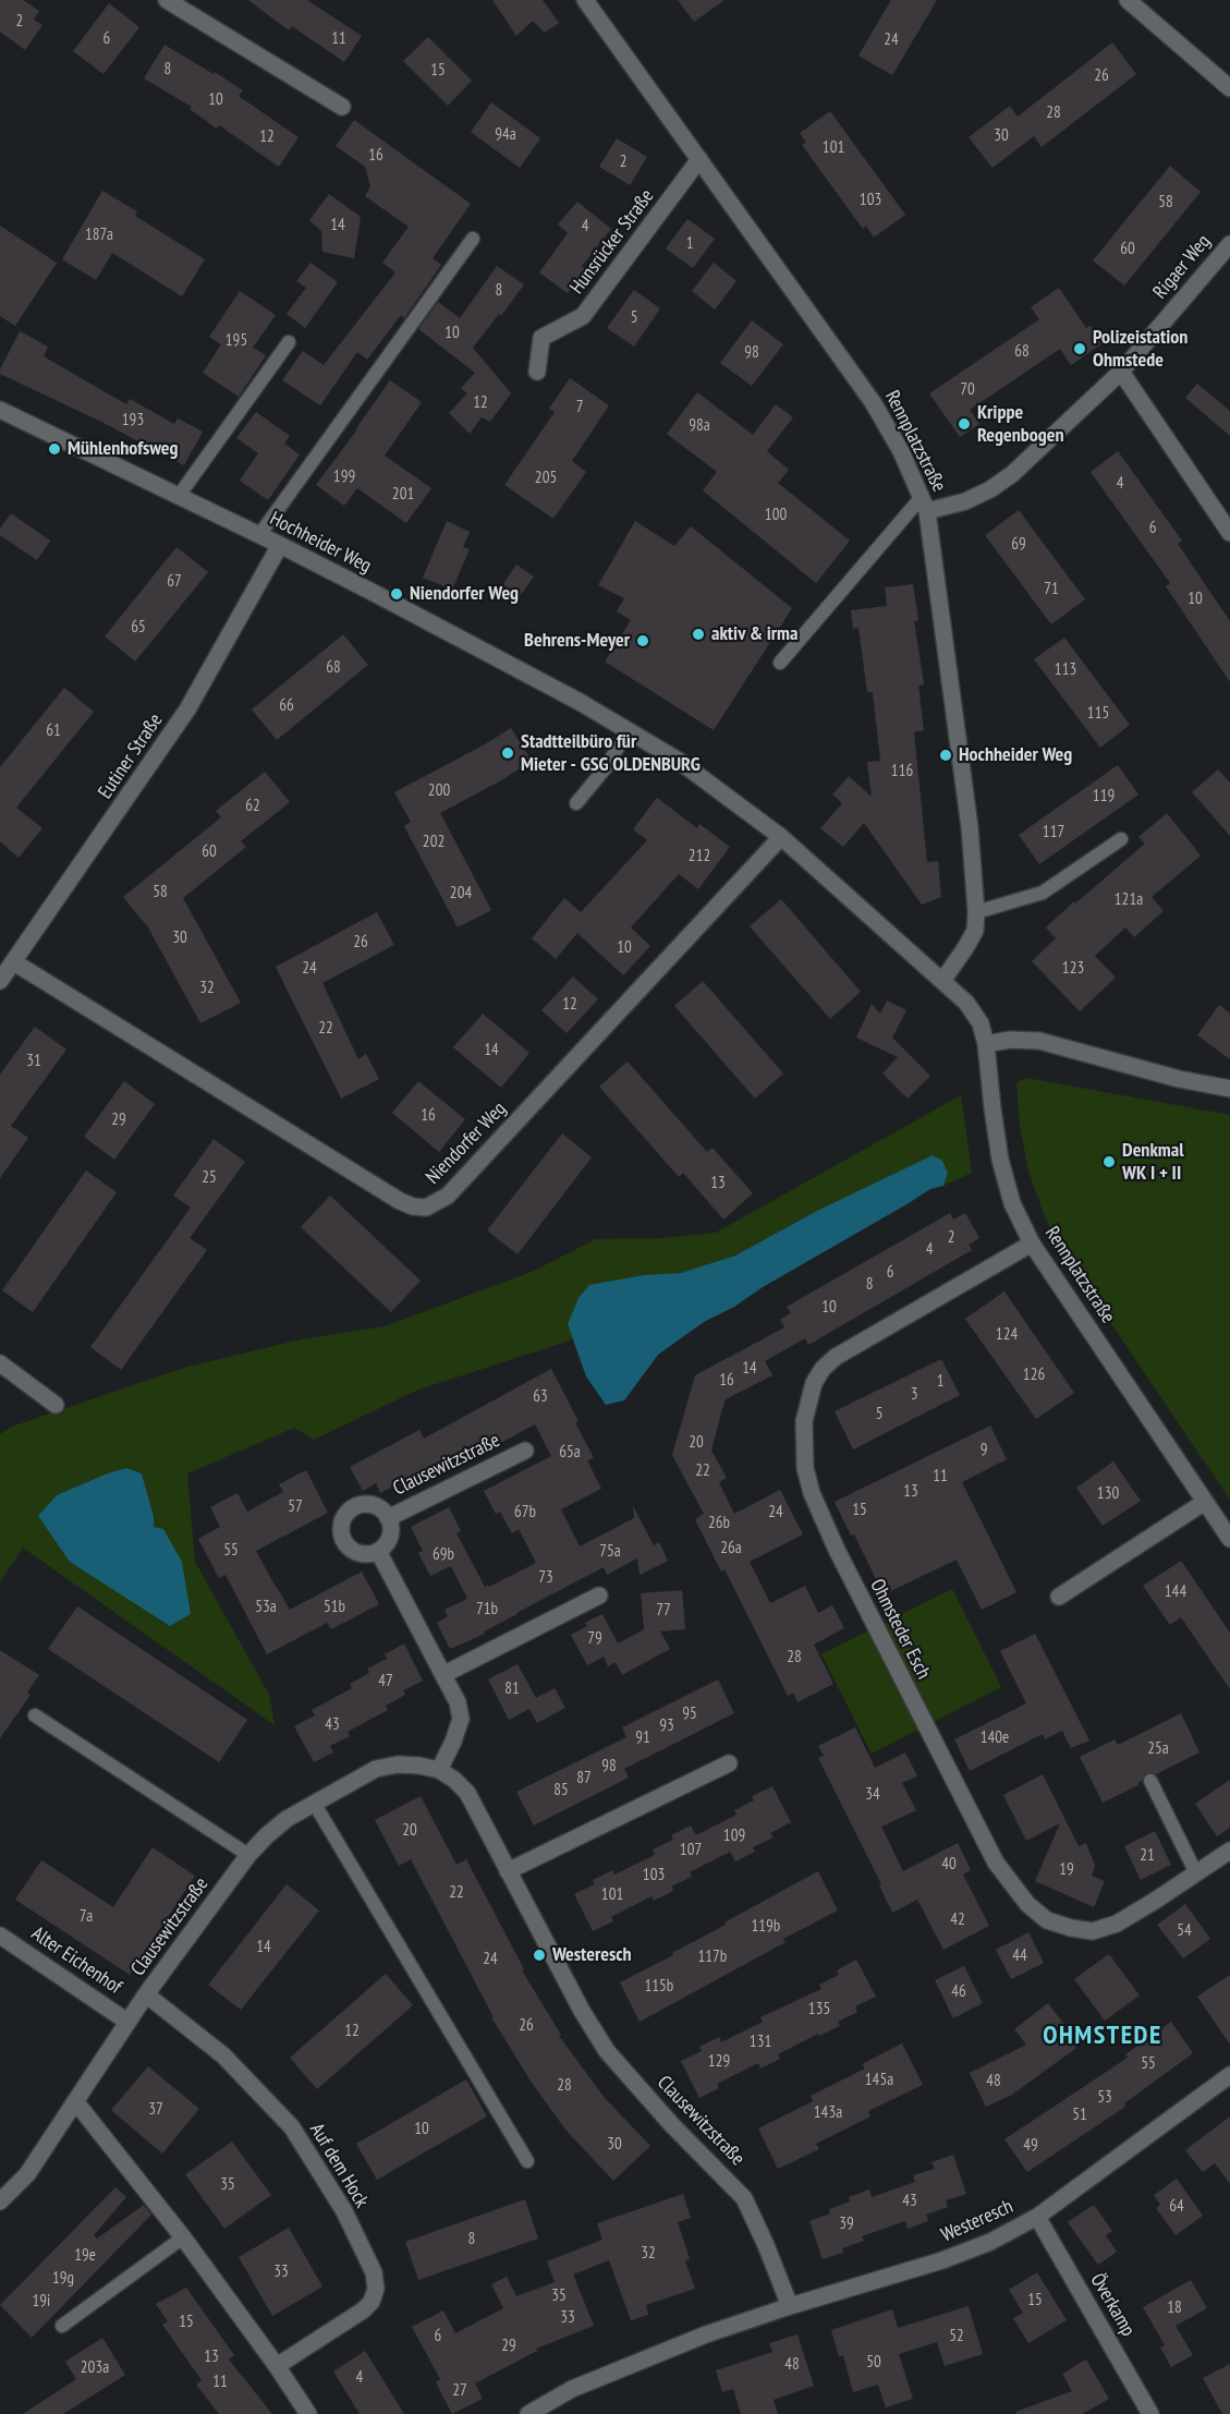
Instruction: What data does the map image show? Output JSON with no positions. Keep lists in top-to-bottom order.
{
  "streets": {
    "street": [
      "Hunsrücker Straße",
      "Rigaer Weg",
      "Rennplatzstraße",
      "Hochheider Weg",
      "Eutiner Straße",
      "Niendorfer Weg",
      "Clausewitzstraße",
      "Ohmsteder Esch",
      "Alter Eichenhof",
      "Auf dem Hock",
      "Westeresch",
      "Överkamp"
    ]
  },
  "crossings": [
    ["Hunsrücker Straße", "Rennplatzstraße"],
    ["Rigaer Weg", "Rennplatzstraße"],
    ["Rennplatzstraße", "Hochheider Weg"],
    ["Rennplatzstraße", "Ohmsteder Esch"],
    ["Hochheider Weg", "Eutiner Straße"],
    ["Hochheider Weg", "Niendorfer Weg"],
    ["Eutiner Straße", "Niendorfer Weg"],
    ["Clausewitzstraße", "Alter Eichenhof"],
    ["Clausewitzstraße", "Auf dem Hock"],
    ["Clausewitzstraße", "Westeresch"],
    ["Westeresch", "Överkamp"]
  ],
  "districts": ["OHMSTEDE"],
  "places": [
    "Polizeistation Ohmstede",
    "Krippe Regenbogen",
    "Mühlenhofsweg",
    "Niendorfer Weg",
    "aktiv & irma",
    "Behrens-Meyer",
    "Stadtteilbüro für Mieter - GSG OLDENBURG",
    "Hochheider Weg",
    "Denkmal WK I + II",
    "Westeresch"
  ],
  "house_numbers": [
    "2",
    "6",
    "11",
    "24",
    "8",
    "15",
    "26",
    "10",
    "28",
    "94a",
    "30",
    "12",
    "101",
    "16",
    "2",
    "103",
    "58",
    "14",
    "4",
    "187a",
    "1",
    "60",
    "8",
    "5",
    "10",
    "195",
    "68",
    "98",
    "70",
    "12",
    "7",
    "193",
    "98a",
    "199",
    "205",
    "4",
    "201",
    "100",
    "6",
    "69",
    "67",
    "71",
    "10",
    "65",
    "68",
    "113",
    "66",
    "115",
    "61",
    "116",
    "200",
    "119",
    "62",
    "117",
    "202",
    "60",
    "212",
    "58",
    "204",
    "121a",
    "30",
    "26",
    "10",
    "24",
    "123",
    "32",
    "12",
    "22",
    "14",
    "31",
    "16",
    "29",
    "25",
    "13",
    "2",
    "4",
    "6",
    "8",
    "10",
    "124",
    "14",
    "126",
    "16",
    "1",
    "3",
    "63",
    "5",
    "20",
    "9",
    "65a",
    "22",
    "11",
    "13",
    "130",
    "57",
    "15",
    "67b",
    "24",
    "26b",
    "26a",
    "55",
    "75a",
    "69b",
    "73",
    "144",
    "53a",
    "51b",
    "71b",
    "77",
    "79",
    "28",
    "47",
    "81",
    "95",
    "43",
    "93",
    "91",
    "140e",
    "25a",
    "98",
    "87",
    "85",
    "34",
    "20",
    "109",
    "107",
    "21",
    "40",
    "19",
    "103",
    "22",
    "101",
    "7a",
    "42",
    "119b",
    "54",
    "14",
    "44",
    "117b",
    "24",
    "115b",
    "46",
    "135",
    "26",
    "12",
    "131",
    "129",
    "55",
    "145a",
    "48",
    "28",
    "53",
    "37",
    "143a",
    "51",
    "10",
    "30",
    "49",
    "35",
    "43",
    "64",
    "39",
    "8",
    "32",
    "19e",
    "33",
    "19g",
    "35",
    "15",
    "19i",
    "18",
    "33",
    "15",
    "6",
    "52",
    "29",
    "13",
    "50",
    "48",
    "203a",
    "4",
    "11",
    "27"
  ]
}
